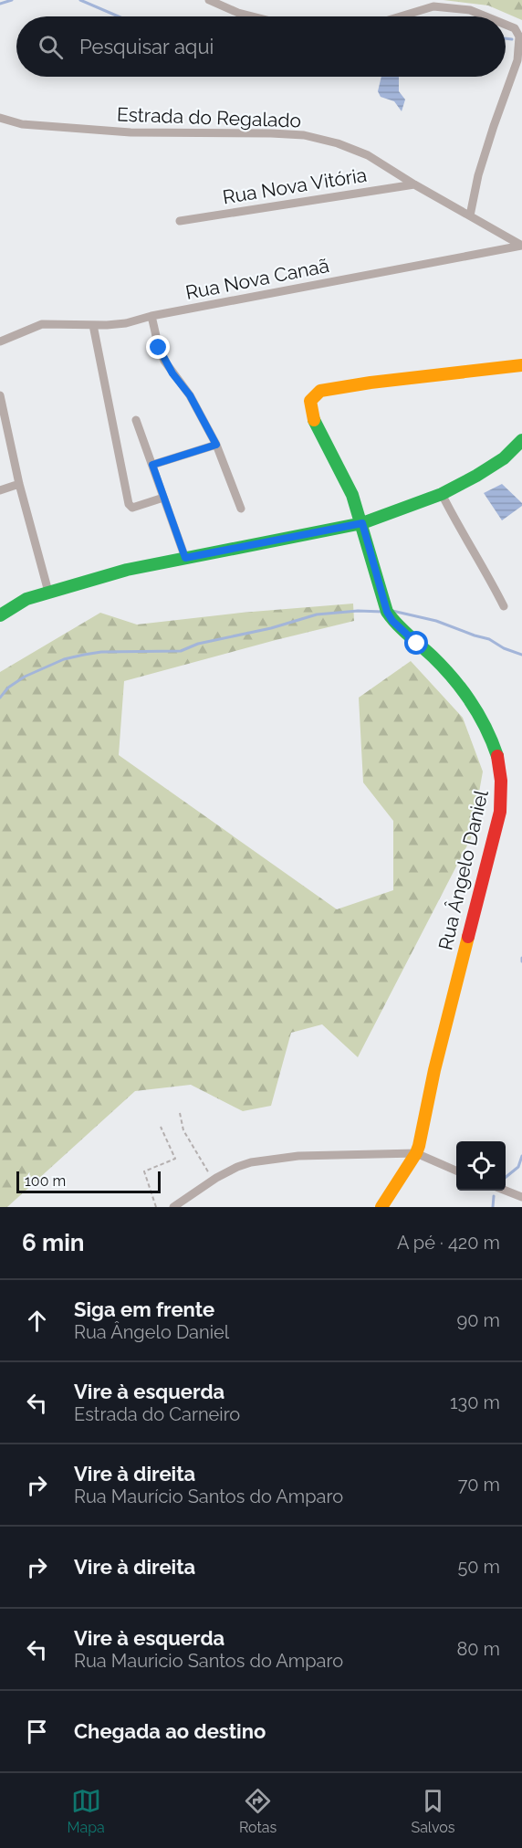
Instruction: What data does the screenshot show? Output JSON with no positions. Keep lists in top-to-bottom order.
{
  "streets": {
    "street": [
      "Estrada do Regalado",
      "Rua Nova Vitória",
      "Rua Nova Canaã",
      "Rua Ângelo Daniel"
    ]
  },
  "crossings": [
    ["Estrada do Regalado", "Rua Nova Vitória"],
    ["Estrada do Regalado", "Rua Nova Canaã"]
  ],
  "scale_bar": "100 m",
  "page": {
    "search": "Pesquisar aqui",
    "scale": "100 m",
    "heading": ["6 min", "A pé · 420 m"],
    "list": [
      ["Siga em frente", "Rua Ângelo Daniel", "90 m"],
      ["Vire à esquerda", "Estrada do Carneiro", "130 m"],
      ["Vire à direita", "Rua Maurício Santos do Amparo", "70 m"],
      ["Vire à direita", "50 m"],
      ["Vire à esquerda", "Rua Mauricio Santos do Amparo", "80 m"],
      "Chegada ao destino"
    ],
    "nav": ["Mapa", "Rotas", "Salvos"]
  }
}
